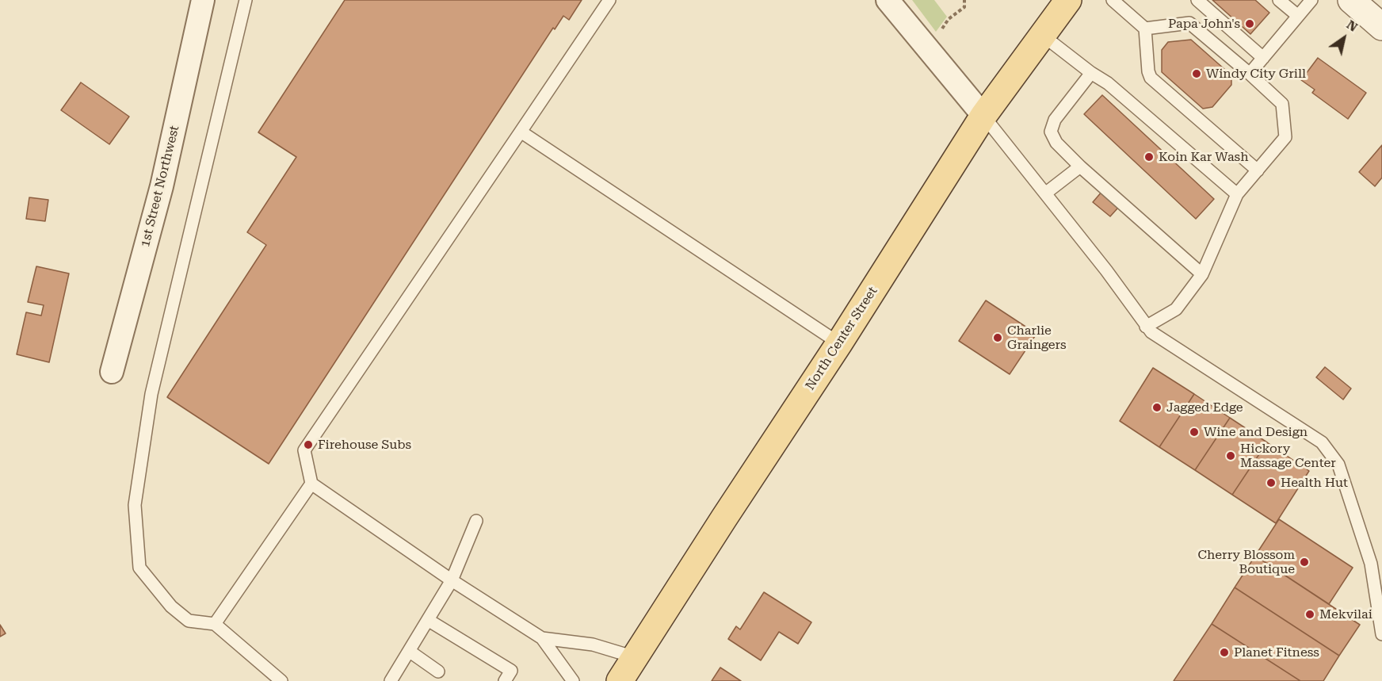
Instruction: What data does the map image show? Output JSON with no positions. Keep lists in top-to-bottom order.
{
  "streets": {
    "main road": ["North Center Street"],
    "street": ["1st Street Northwest"]
  },
  "places": [
    "Papa John's",
    "Windy City Grill",
    "Koin Kar Wash",
    "Charlie Graingers",
    "Jagged Edge",
    "Wine and Design",
    "Firehouse Subs",
    "Hickory Massage Center",
    "Health Hut",
    "Cherry Blossom Boutique",
    "Mekvilai",
    "Planet Fitness"
  ],
  "north": "top right"
}
